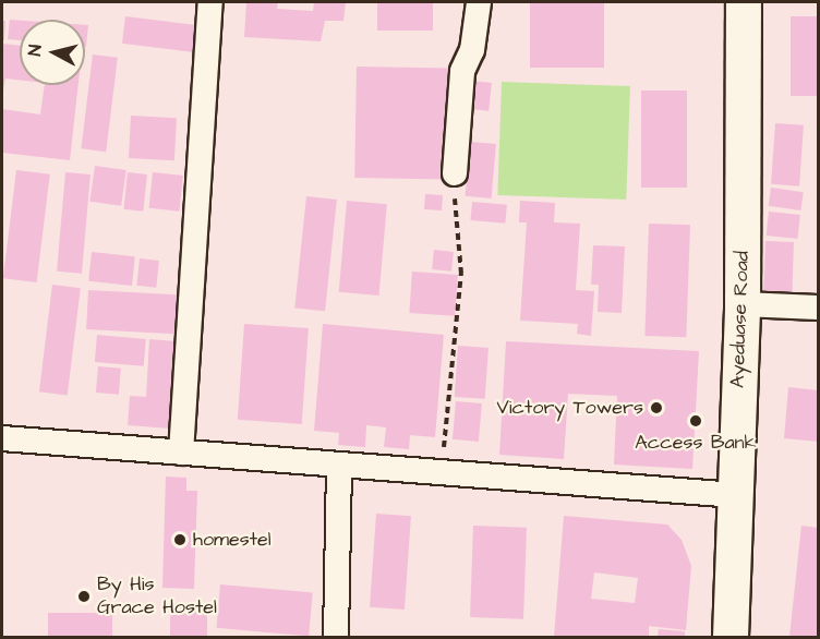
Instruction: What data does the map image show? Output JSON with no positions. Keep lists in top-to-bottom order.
{
  "streets": {
    "street": ["Ayeduase Road"]
  },
  "places": [
    "Victory Towers",
    "Access Bank",
    "homestel",
    "By His Grace Hostel"
  ],
  "north": "left"
}
